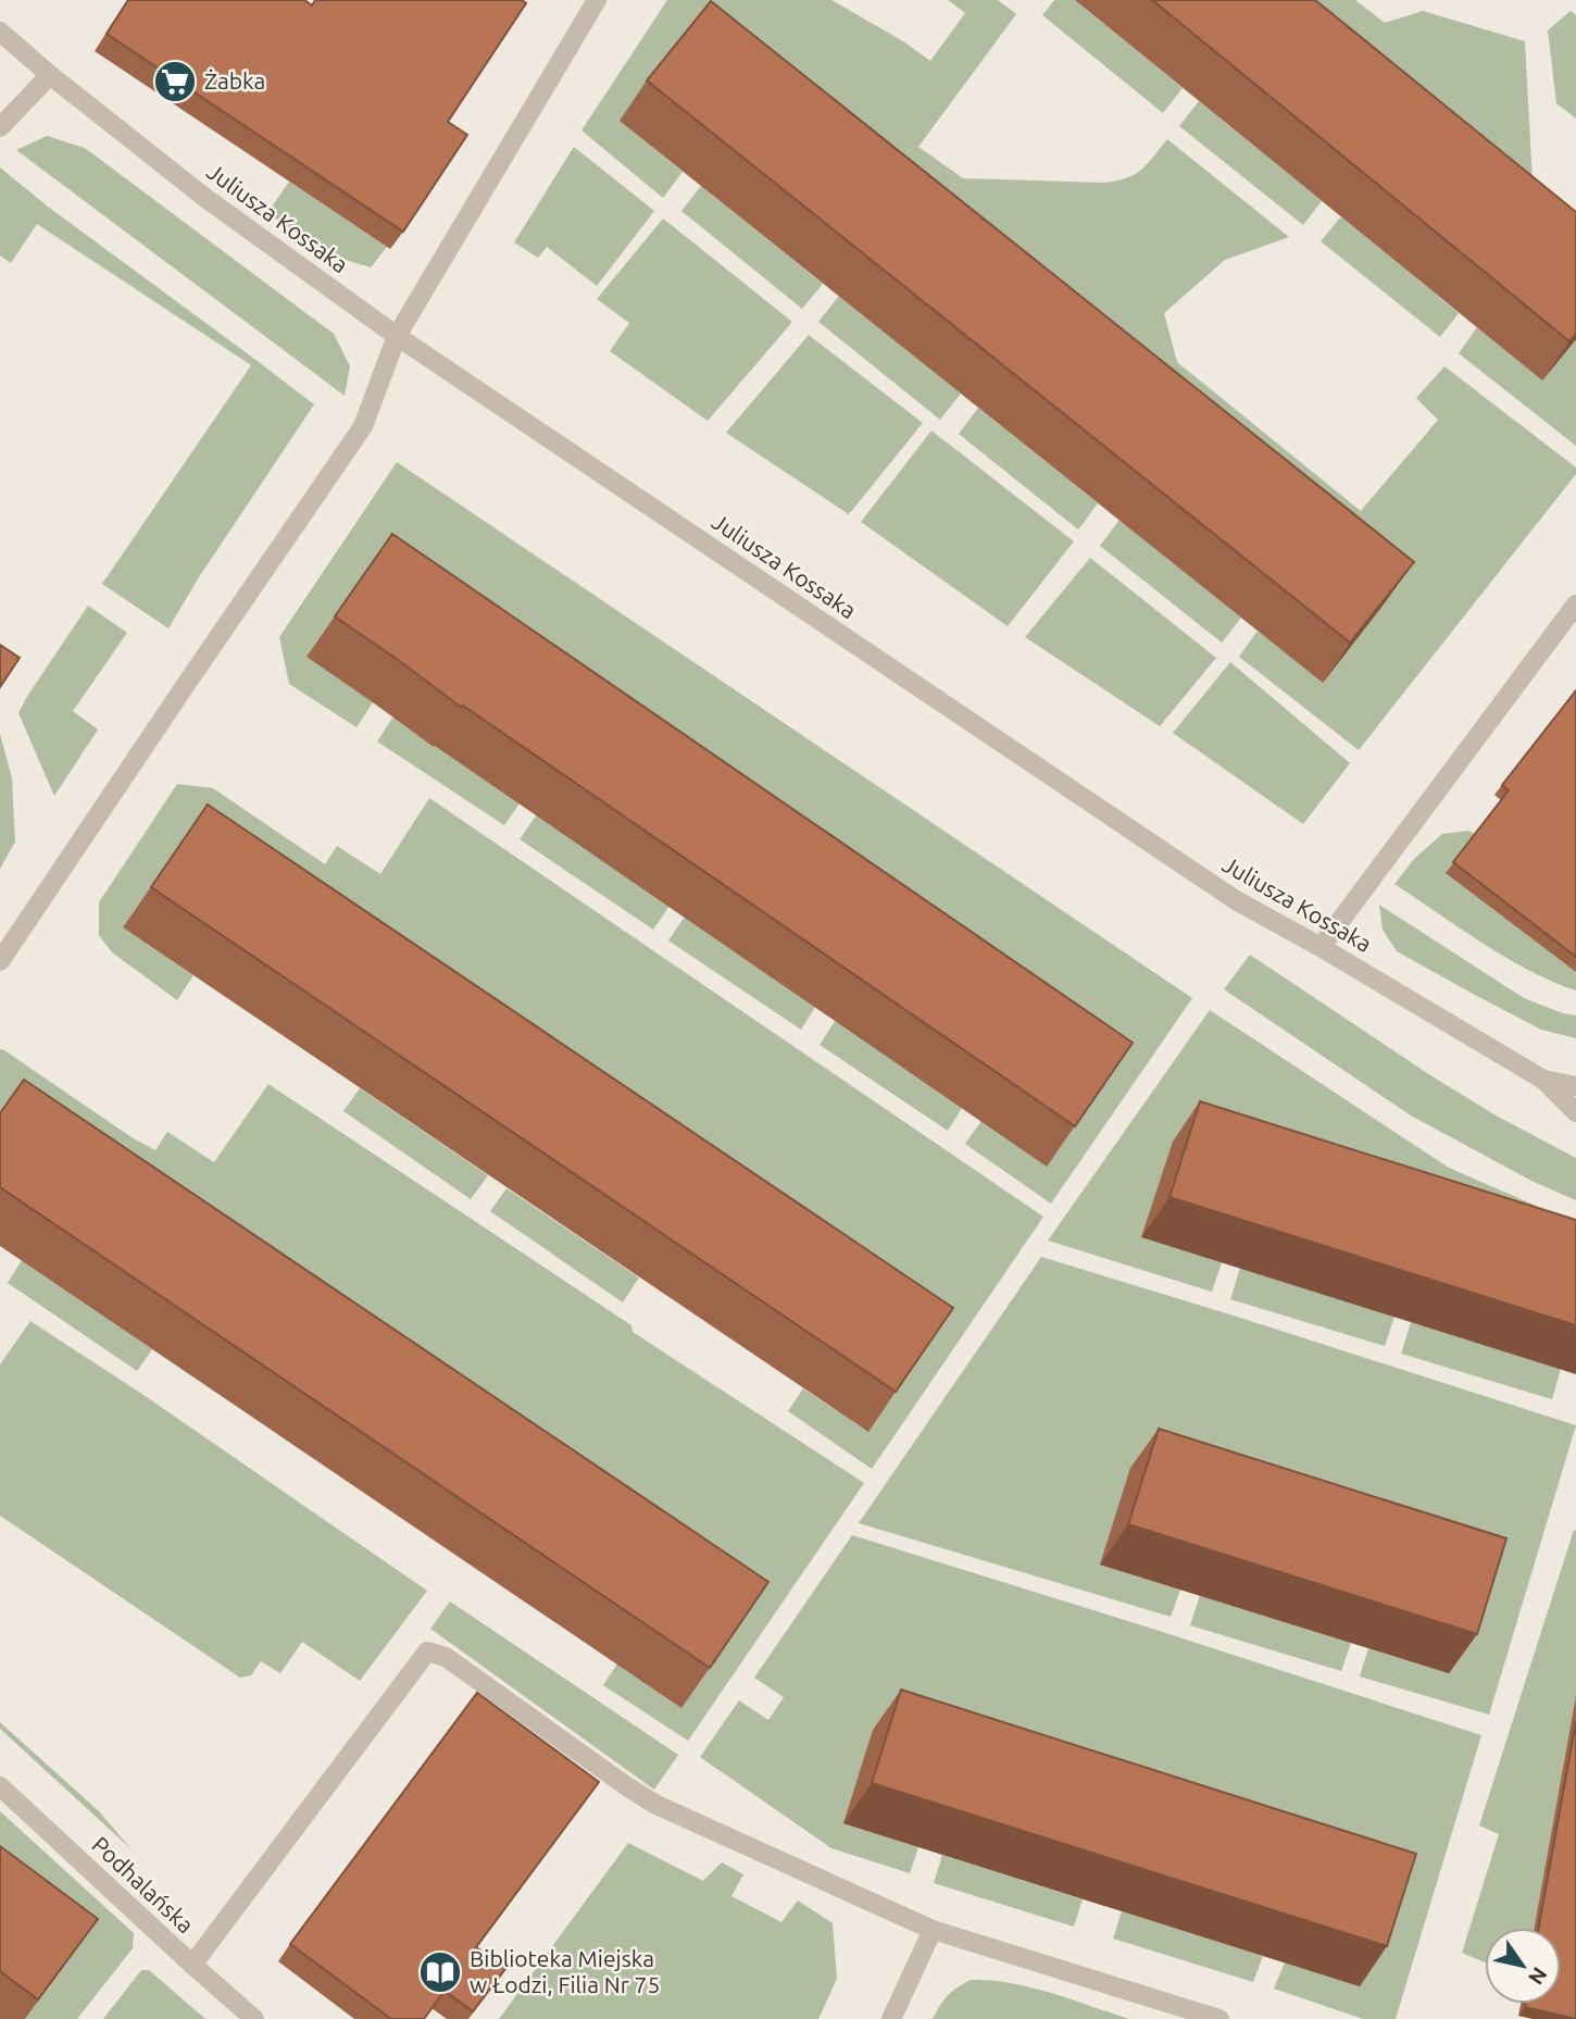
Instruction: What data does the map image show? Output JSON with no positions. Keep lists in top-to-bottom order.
{
  "streets": {
    "street": ["Juliusza Kossaka", "Podhalańska"]
  },
  "places": {
    "supermarket": ["Żabka"],
    "library": ["Biblioteka Miejska w Łodzi, Filia Nr 75"]
  },
  "north": "bottom right"
}
